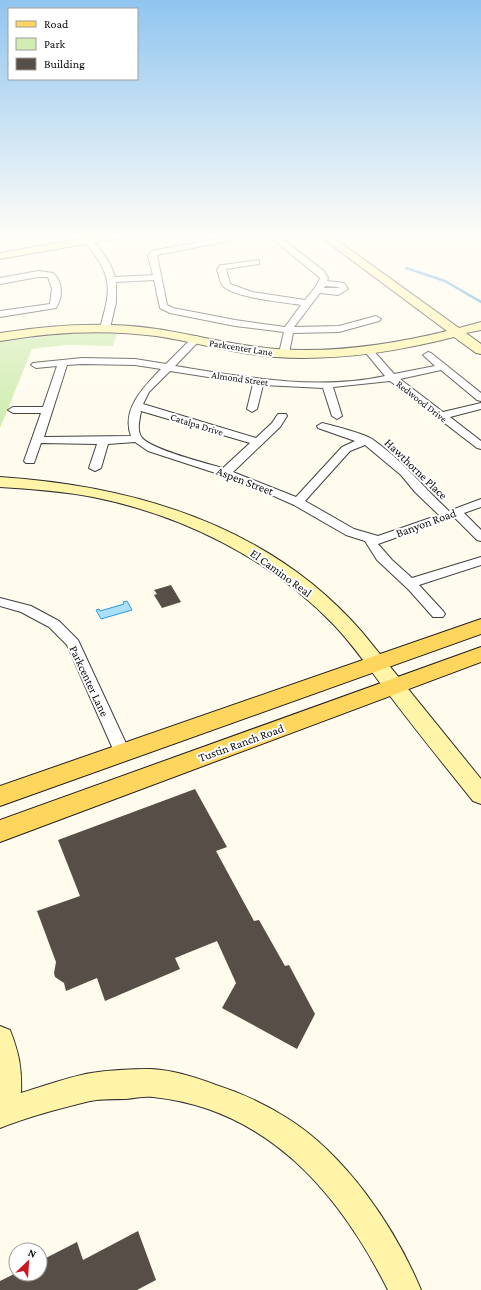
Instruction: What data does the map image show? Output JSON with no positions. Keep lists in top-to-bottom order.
{
  "streets": {
    "main road": ["Parkcenter Lane", "El Camino Real", "Tustin Ranch Road"],
    "street": [
      "Almond Street",
      "Redwood Drive",
      "Catalpa Drive",
      "Hawthorne Place",
      "Aspen Street",
      "Banyon Road"
    ]
  },
  "crossings": [
    ["Parkcenter Lane", "Redwood Drive"],
    ["Almond Street", "Redwood Drive"],
    ["Hawthorne Place", "Banyon Road"],
    ["Aspen Street", "Banyon Road"],
    ["El Camino Real", "Tustin Ranch Road"]
  ],
  "legend": ["Road", "Park", "Building"],
  "north": "top right"
}
